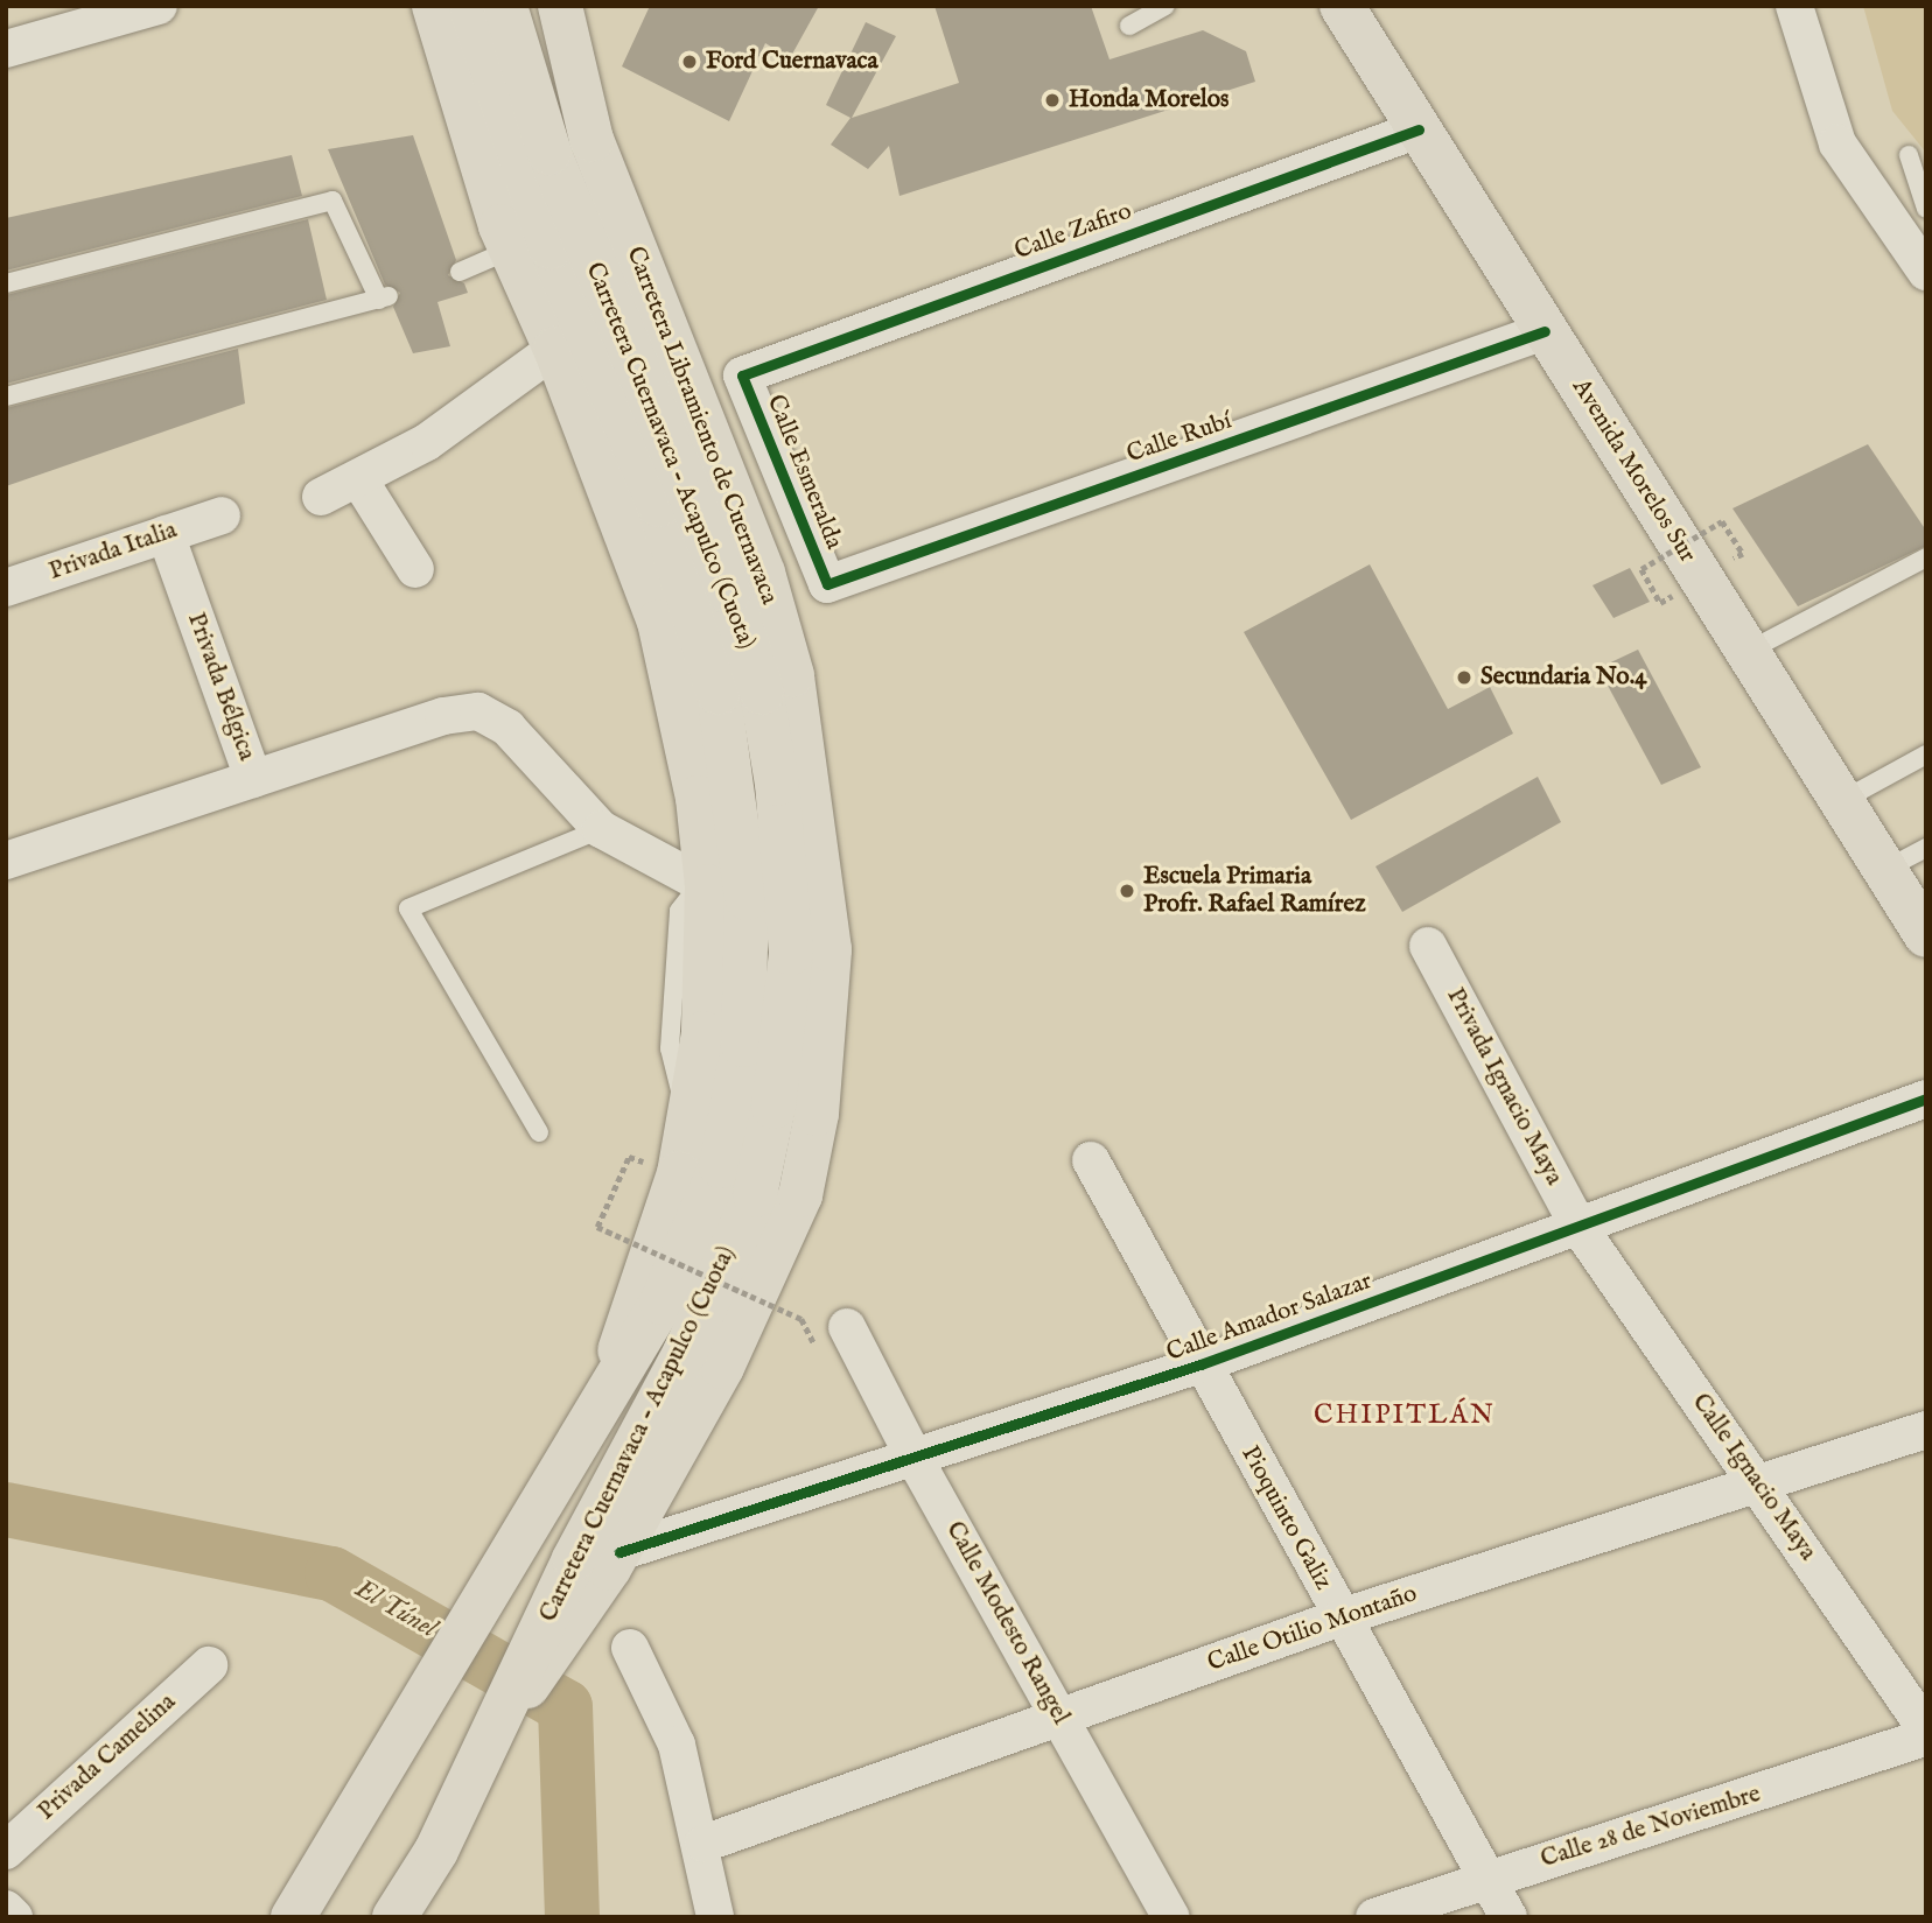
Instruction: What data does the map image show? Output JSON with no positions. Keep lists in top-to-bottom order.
{
  "streets": {
    "main road": ["Carretera Libramiento de Cuernavaca", "Carretera Cuernavaca - Acapulco (Cuota)", "Avenida Morelos Sur"],
    "street": [
      "Calle Zafiro",
      "Calle Rubí",
      "Calle Esmeralda",
      "Privada Italia",
      "Privada Bélgica",
      "Privada Ignacio Maya",
      "Calle Amador Salazar",
      "Calle Ignacio Maya",
      "Pioquinto Galiz",
      "Calle Modesto Rangel",
      "Calle Otilio Montaño",
      "Privada Camelina",
      "Calle 28 de Noviembre"
    ]
  },
  "crossings": [
    ["Calle Zafiro", "Avenida Morelos Sur"],
    ["Calle Zafiro", "Calle Esmeralda"],
    ["Carretera Libramiento de Cuernavaca", "Carretera Cuernavaca - Acapulco (Cuota)"],
    ["Carretera Libramiento de Cuernavaca", "Calle Amador Salazar"],
    ["Calle Rubí", "Avenida Morelos Sur"],
    ["Calle Rubí", "Calle Esmeralda"],
    ["Carretera Cuernavaca - Acapulco (Cuota)", "Calle Amador Salazar"],
    ["Privada Italia", "Privada Bélgica"],
    ["Privada Ignacio Maya", "Calle Amador Salazar"],
    ["Privada Ignacio Maya", "Calle Ignacio Maya"],
    ["Calle Amador Salazar", "Calle Ignacio Maya"],
    ["Calle Amador Salazar", "Pioquinto Galiz"],
    ["Calle Amador Salazar", "Calle Modesto Rangel"],
    ["Calle Ignacio Maya", "Calle Otilio Montaño"],
    ["Pioquinto Galiz", "Calle Otilio Montaño"],
    ["Pioquinto Galiz", "Calle 28 de Noviembre"],
    ["Calle Modesto Rangel", "Calle Otilio Montaño"]
  ],
  "districts": ["CHIPITLÁN"],
  "water": ["El Túnel"],
  "places": [
    "Ford Cuernavaca",
    "Honda Morelos",
    "Secundaria No.4",
    "Escuela Primaria Profr. Rafael Ramírez"
  ]
}
